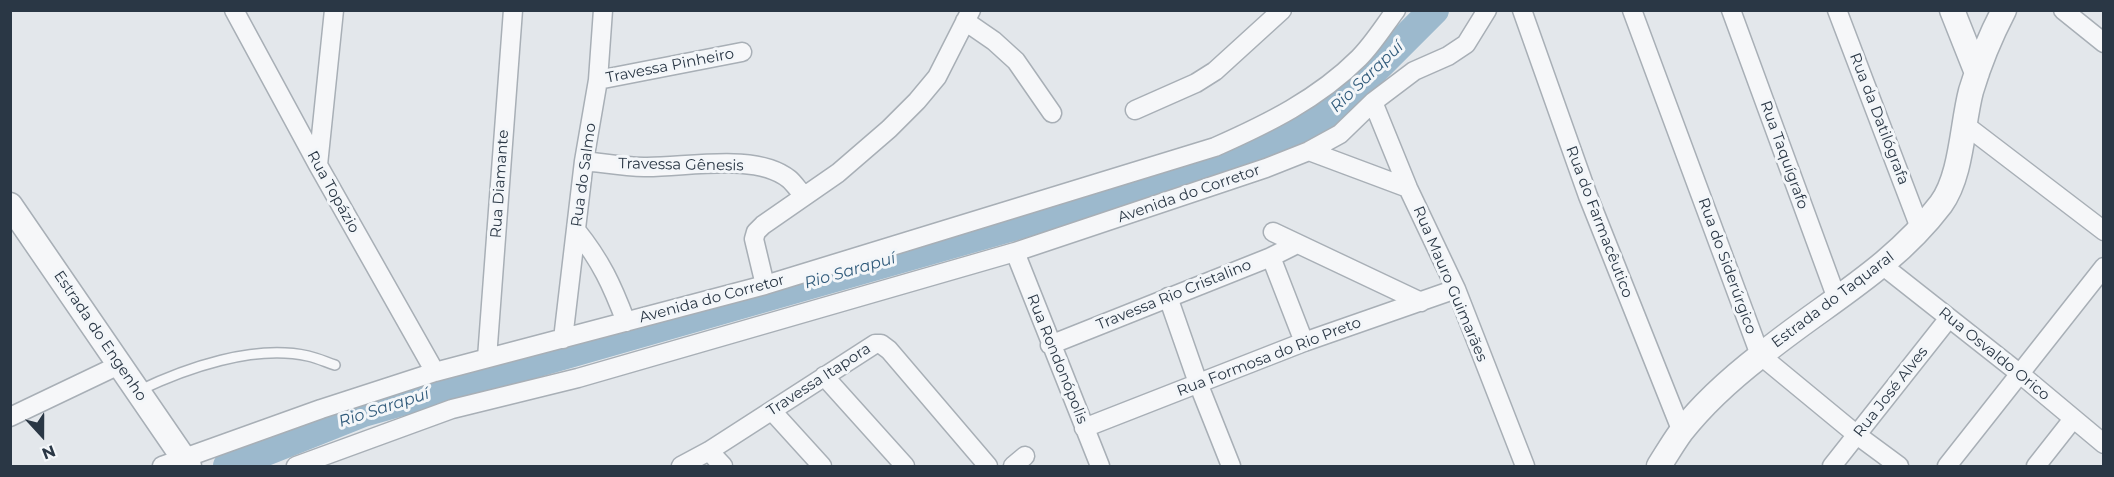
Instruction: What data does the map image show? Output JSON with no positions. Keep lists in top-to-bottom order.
{
  "streets": {
    "street": [
      "Travessa Pinheiro",
      "Rua da Datilógrafa",
      "Rua Taquígrafo",
      "Travessa Gênesis",
      "Rua do Salmo",
      "Rua Diamante",
      "Rua Topázio",
      "Avenida do Corretor",
      "Rua do Farmacêutico",
      "Rua do Siderúrgico",
      "Rua Mauro Guimarães",
      "Travessa Rio Cristalino",
      "Estrada do Taquaral",
      "Estrada do Engenho",
      "Rua Osvaldo Orico",
      "Rua Formosa do Rio Preto",
      "Rua Rondonópolis",
      "Travessa Itapora",
      "Rua José Alves"
    ]
  },
  "crossings": [
    ["Travessa Pinheiro", "Rua do Salmo"],
    ["Rua da Datilógrafa", "Estrada do Taquaral"],
    ["Rua Taquígrafo", "Estrada do Taquaral"],
    ["Travessa Gênesis", "Rua do Salmo"],
    ["Rua do Salmo", "Avenida do Corretor"],
    ["Rua Diamante", "Avenida do Corretor"],
    ["Rua Topázio", "Avenida do Corretor"],
    ["Avenida do Corretor", "Rua Mauro Guimarães"],
    ["Avenida do Corretor", "Estrada do Engenho"],
    ["Avenida do Corretor", "Rua Rondonópolis"],
    ["Rua do Farmacêutico", "Estrada do Taquaral"],
    ["Rua do Siderúrgico", "Estrada do Taquaral"],
    ["Rua Mauro Guimarães", "Rua Formosa do Rio Preto"],
    ["Travessa Rio Cristalino", "Rua Rondonópolis"],
    ["Estrada do Taquaral", "Rua Osvaldo Orico"],
    ["Rua Osvaldo Orico", "Rua José Alves"],
    ["Rua Formosa do Rio Preto", "Rua Rondonópolis"]
  ],
  "water": ["Rio Sarapuí"],
  "north": "bottom"
}
